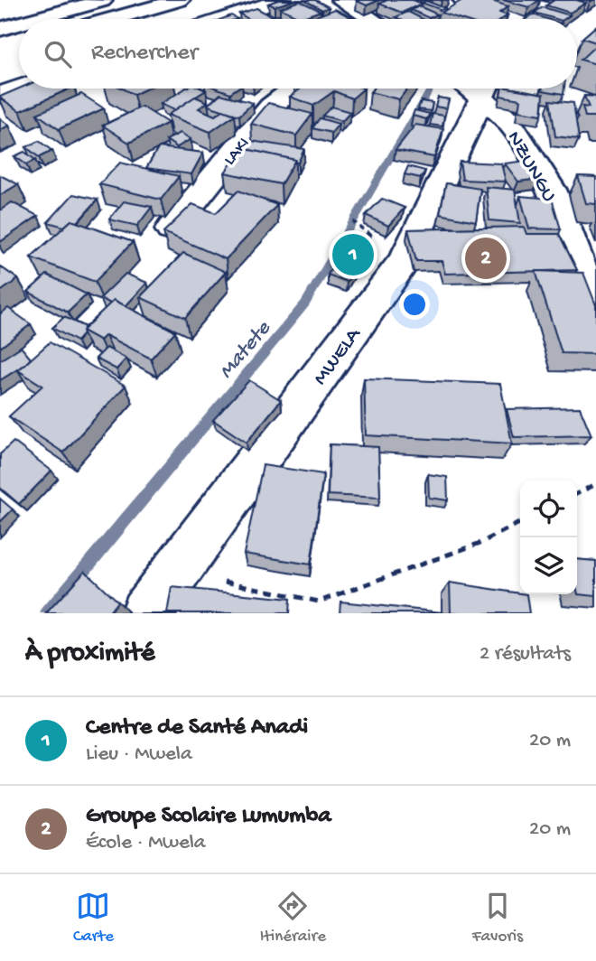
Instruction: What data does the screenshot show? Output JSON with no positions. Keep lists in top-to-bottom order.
{
  "streets": {
    "main road": ["LAKI", "NZUNGU", "MWELA"]
  },
  "water": ["Matete"],
  "page": {
    "search": "Rechercher",
    "pins": ["1", "2"],
    "heading": ["À proximité", "2 résultats"],
    "list": [
      {
        "mark": "1",
        "name": "Centre de Santé Anadi",
        "note": "Lieu · Mwela",
        "value": "20 m"
      },
      {
        "mark": "2",
        "name": "Groupe Scolaire Lumumba",
        "note": "École · Mwela",
        "value": "20 m"
      }
    ],
    "nav": ["Carte", "Itinéraire", "Favoris"]
  }
}
